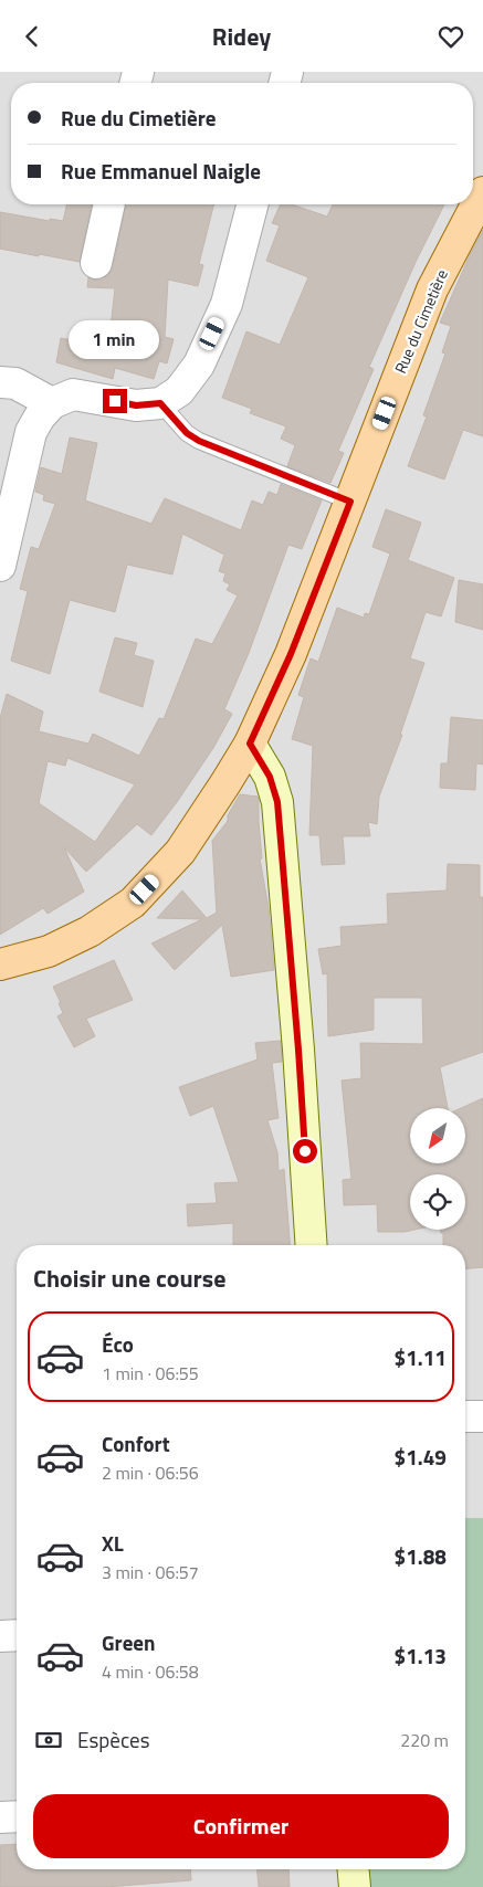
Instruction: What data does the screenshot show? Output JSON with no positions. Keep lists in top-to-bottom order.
{
  "streets": {
    "main road": ["Rue du Cimetière"]
  },
  "north": "bottom left",
  "page": {
    "header": "Ridey",
    "banner": ["Rue du Cimetière", "Rue Emmanuel Naigle"],
    "bubble": "1 min",
    "heading": "Choisir une course",
    "list": [
      {
        "name": "Éco",
        "note": "1 min · 06:55",
        "value": "$1.11"
      },
      {
        "name": "Confort",
        "note": "2 min · 06:56",
        "value": "$1.49"
      },
      {
        "name": "XL",
        "note": "3 min · 06:57",
        "value": "$1.88"
      },
      {
        "name": "Green",
        "note": "4 min · 06:58",
        "value": "$1.13"
      }
    ],
    "pay": ["Espèces", "220 m"],
    "buttons": "Confirmer"
  }
}
